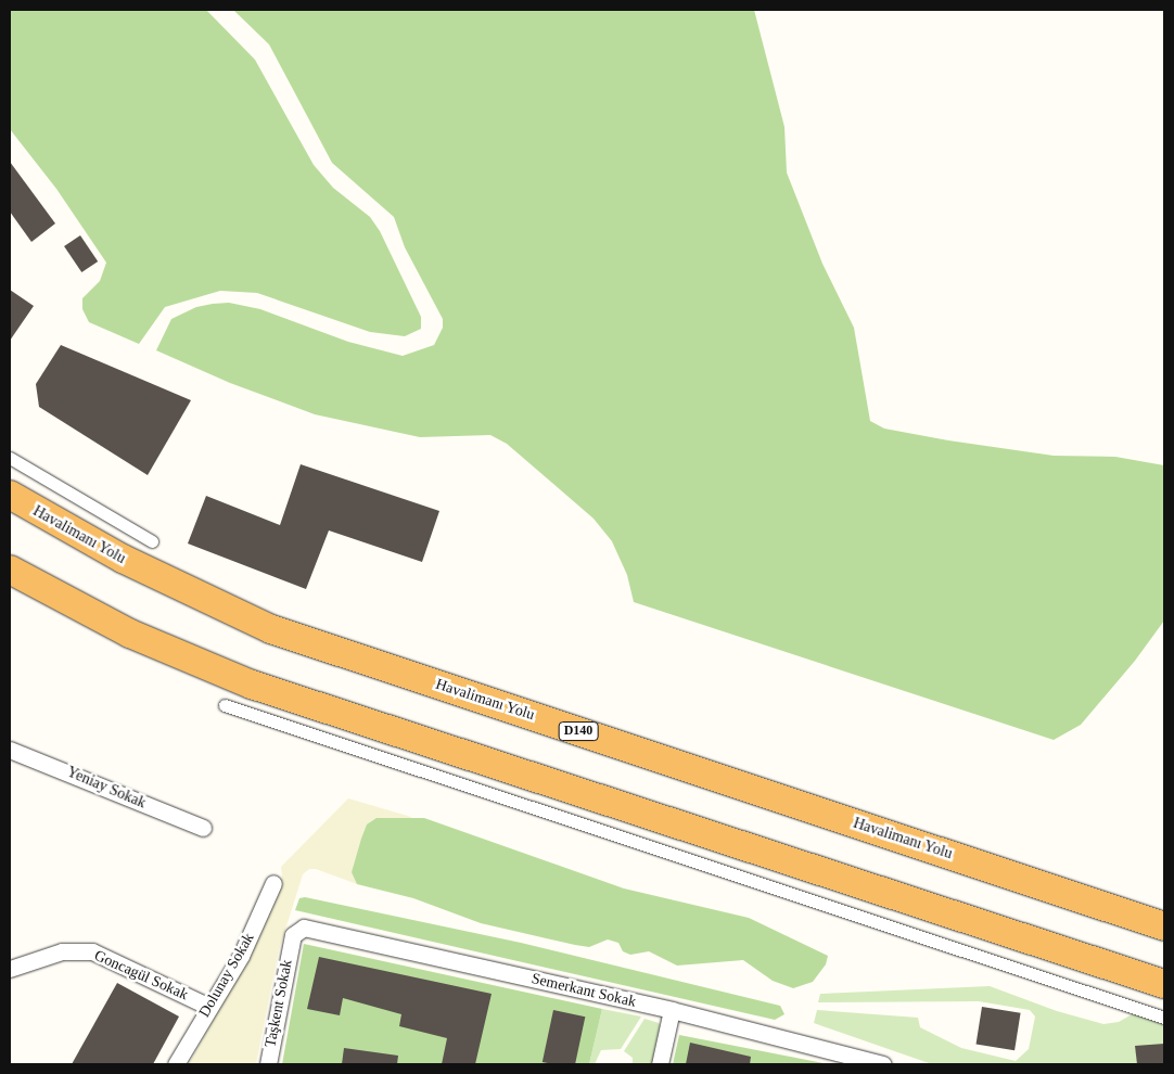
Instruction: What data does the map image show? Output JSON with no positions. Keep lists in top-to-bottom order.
{
  "streets": {
    "highway": ["Havalimanı Yolu", "D140"],
    "street": [
      "Yeniay Sokak",
      "Goncagül Sokak",
      "Dolunay Sokak",
      "Semerkant Sokak",
      "Taşkent Sokak"
    ]
  },
  "crossings": [
    ["Goncagül Sokak", "Dolunay Sokak"],
    ["Semerkant Sokak", "Taşkent Sokak"]
  ]
}
